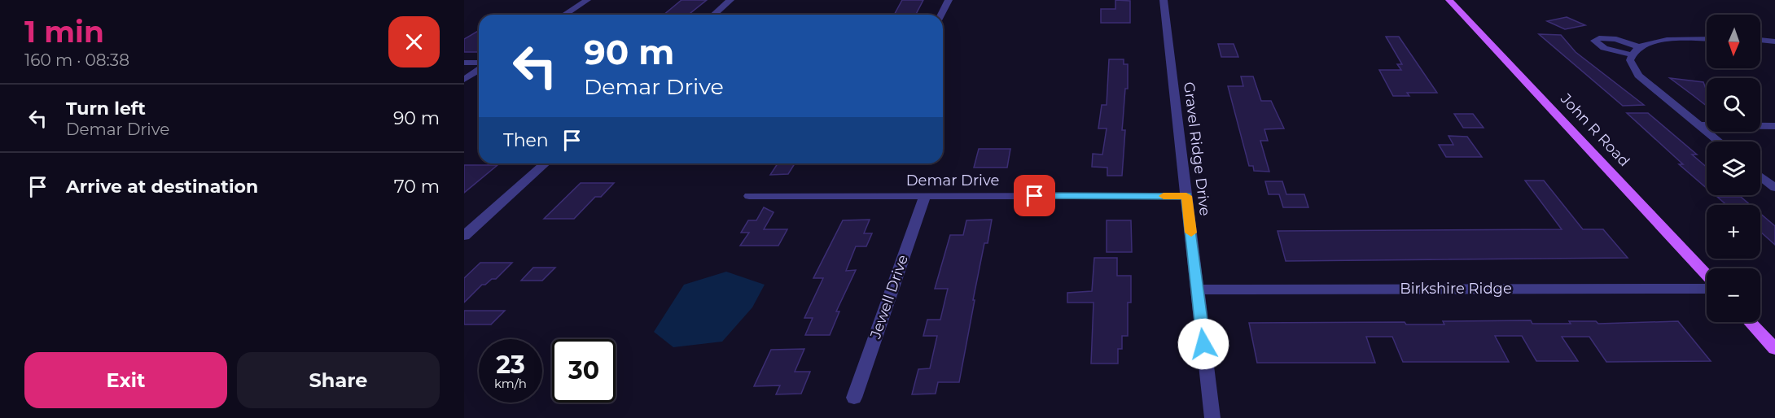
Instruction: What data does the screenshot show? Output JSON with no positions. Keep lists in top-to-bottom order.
{
  "streets": {
    "main road": ["John R Road"],
    "street": [
      "Gravel Ridge Drive",
      "Demar Drive",
      "Birkshire Ridge",
      "Jewell Drive"
    ]
  },
  "crossings": [
    ["Gravel Ridge Drive", "Demar Drive"],
    ["Gravel Ridge Drive", "Birkshire Ridge"],
    ["Demar Drive", "Jewell Drive"]
  ],
  "north": "bottom",
  "page": {
    "heading": ["1 min", "160 m · 08:38"],
    "map_buttons": ["+", "−"],
    "turn": ["90 m", "Demar Drive"],
    "list": [
      {
        "name": "Turn left",
        "note": "Demar Drive",
        "value": "90 m"
      },
      {
        "name": "Arrive at destination",
        "value": "70 m"
      }
    ],
    "then": "Then",
    "speed": "23 km/h",
    "limit": "30",
    "buttons": ["Exit", "Share"]
  }
}
